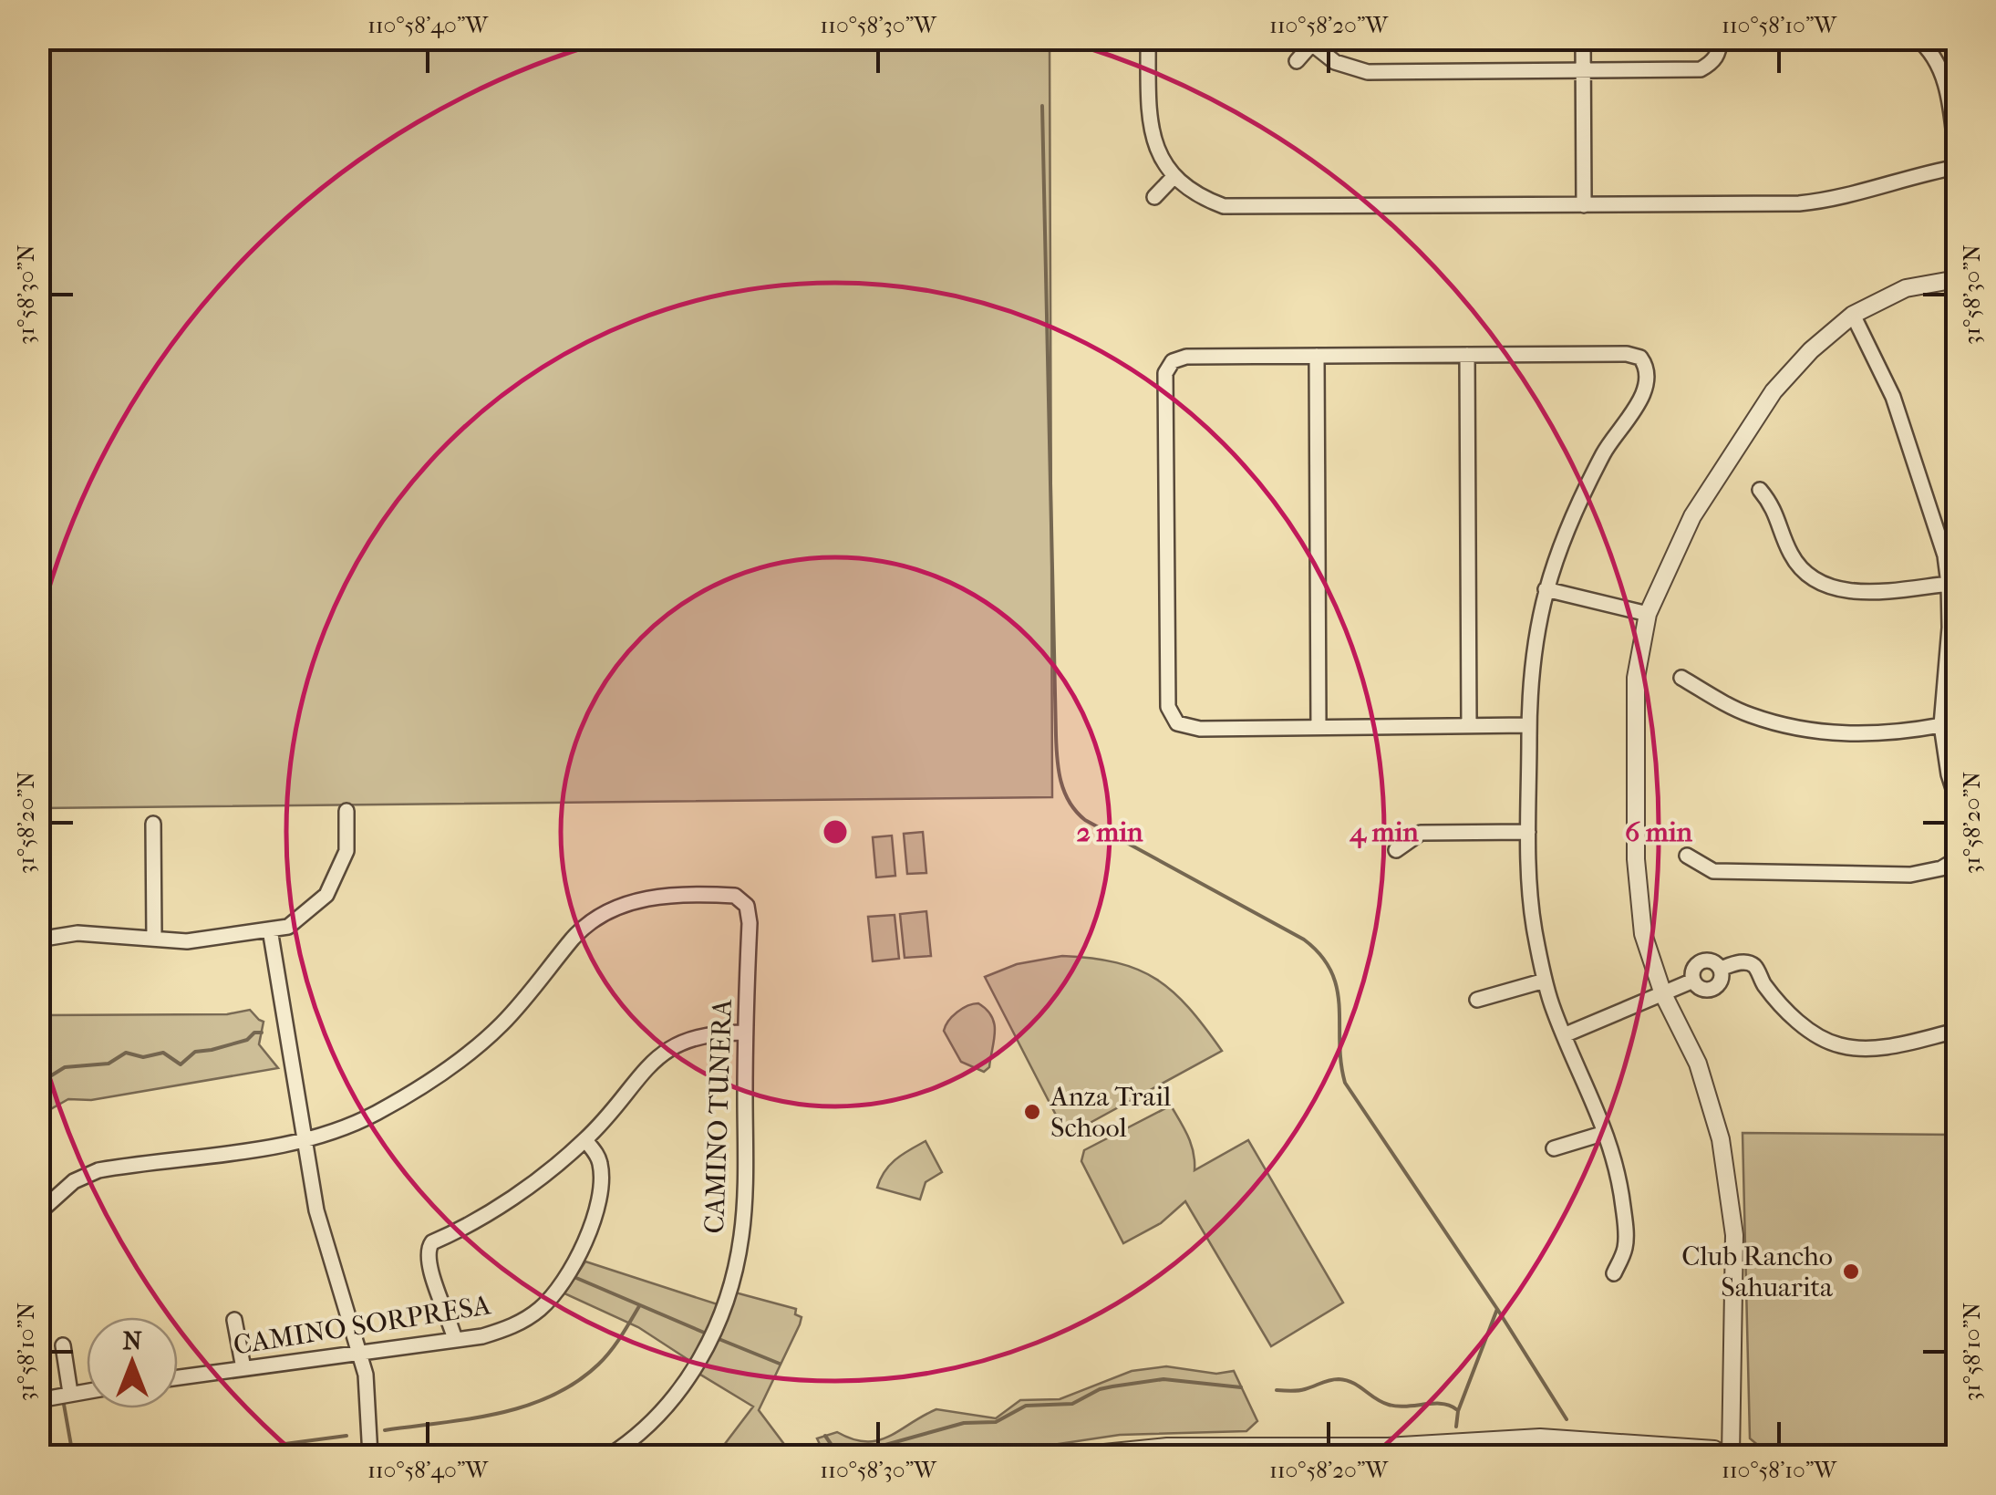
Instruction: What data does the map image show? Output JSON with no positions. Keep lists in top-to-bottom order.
{
  "streets": {
    "street": ["CAMINO TUNERA", "CAMINO SORPRESA"]
  },
  "places": ["Anza Trail School", "Club Rancho Sahuarita"],
  "north": "top",
  "coordinates": [
    "110°58'40\"W",
    "110°58'30\"W",
    "110°58'20\"W",
    "110°58'10\"W",
    "31°58'30\"N",
    "31°58'20\"N",
    "31°58'10\"N"
  ],
  "rings": ["2 min", "4 min", "6 min"]
}
